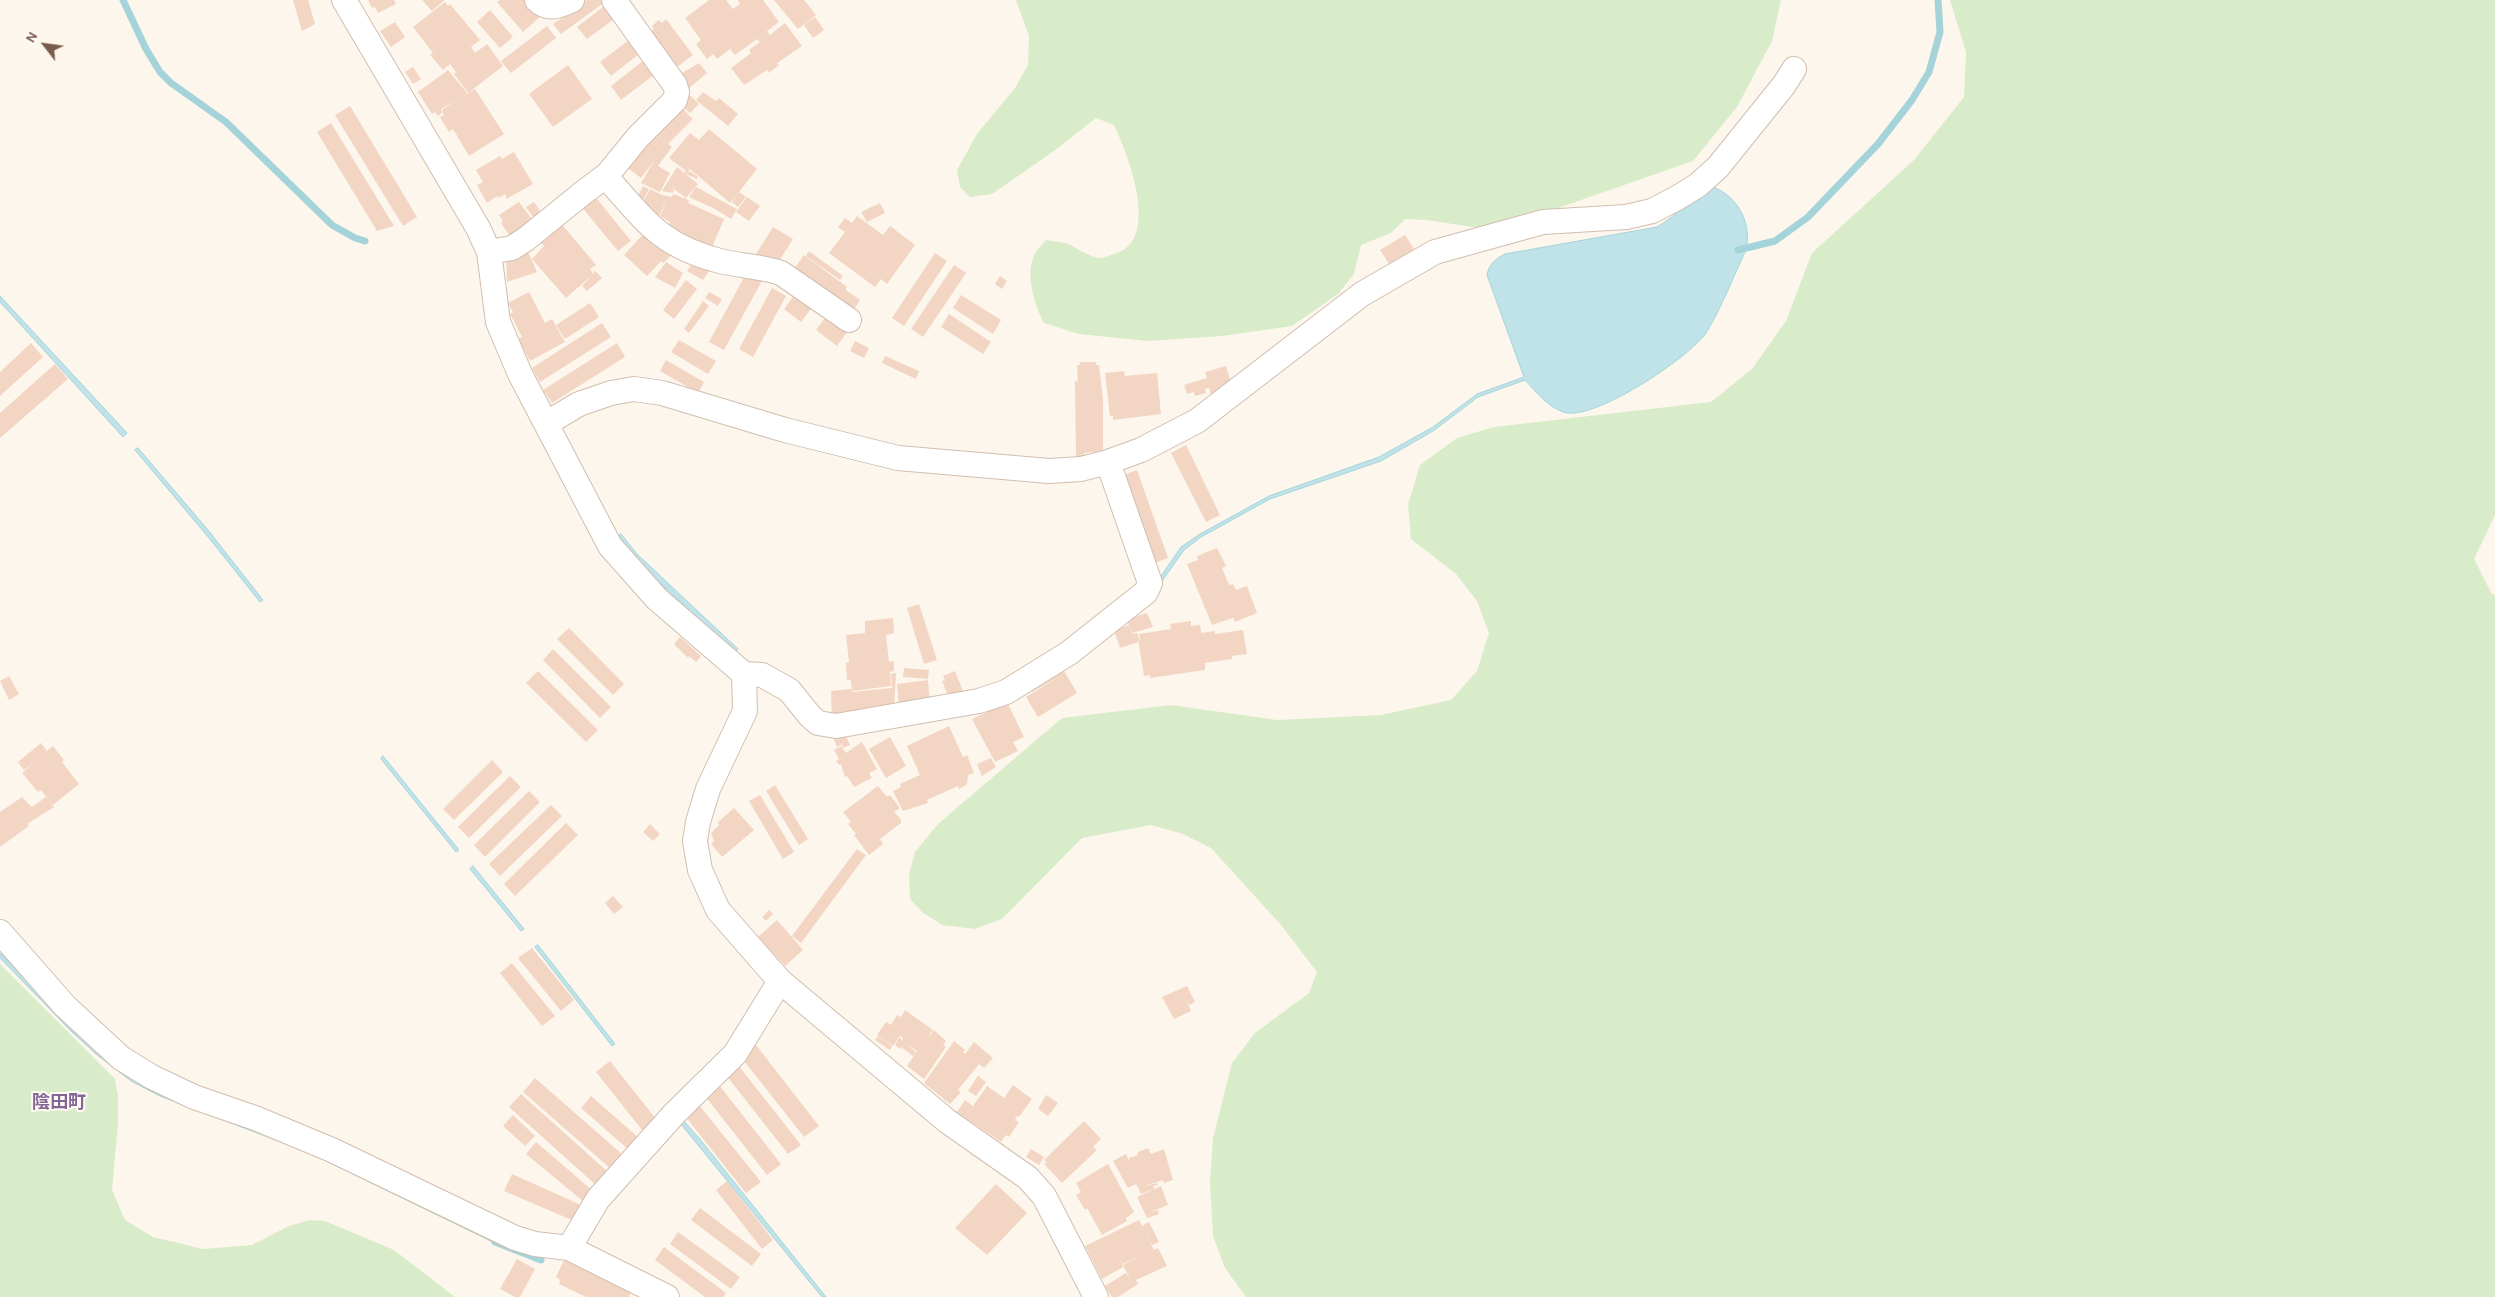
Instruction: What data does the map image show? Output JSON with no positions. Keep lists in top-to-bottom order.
{
  "districts": ["陰田町"],
  "north": "top left"
}
